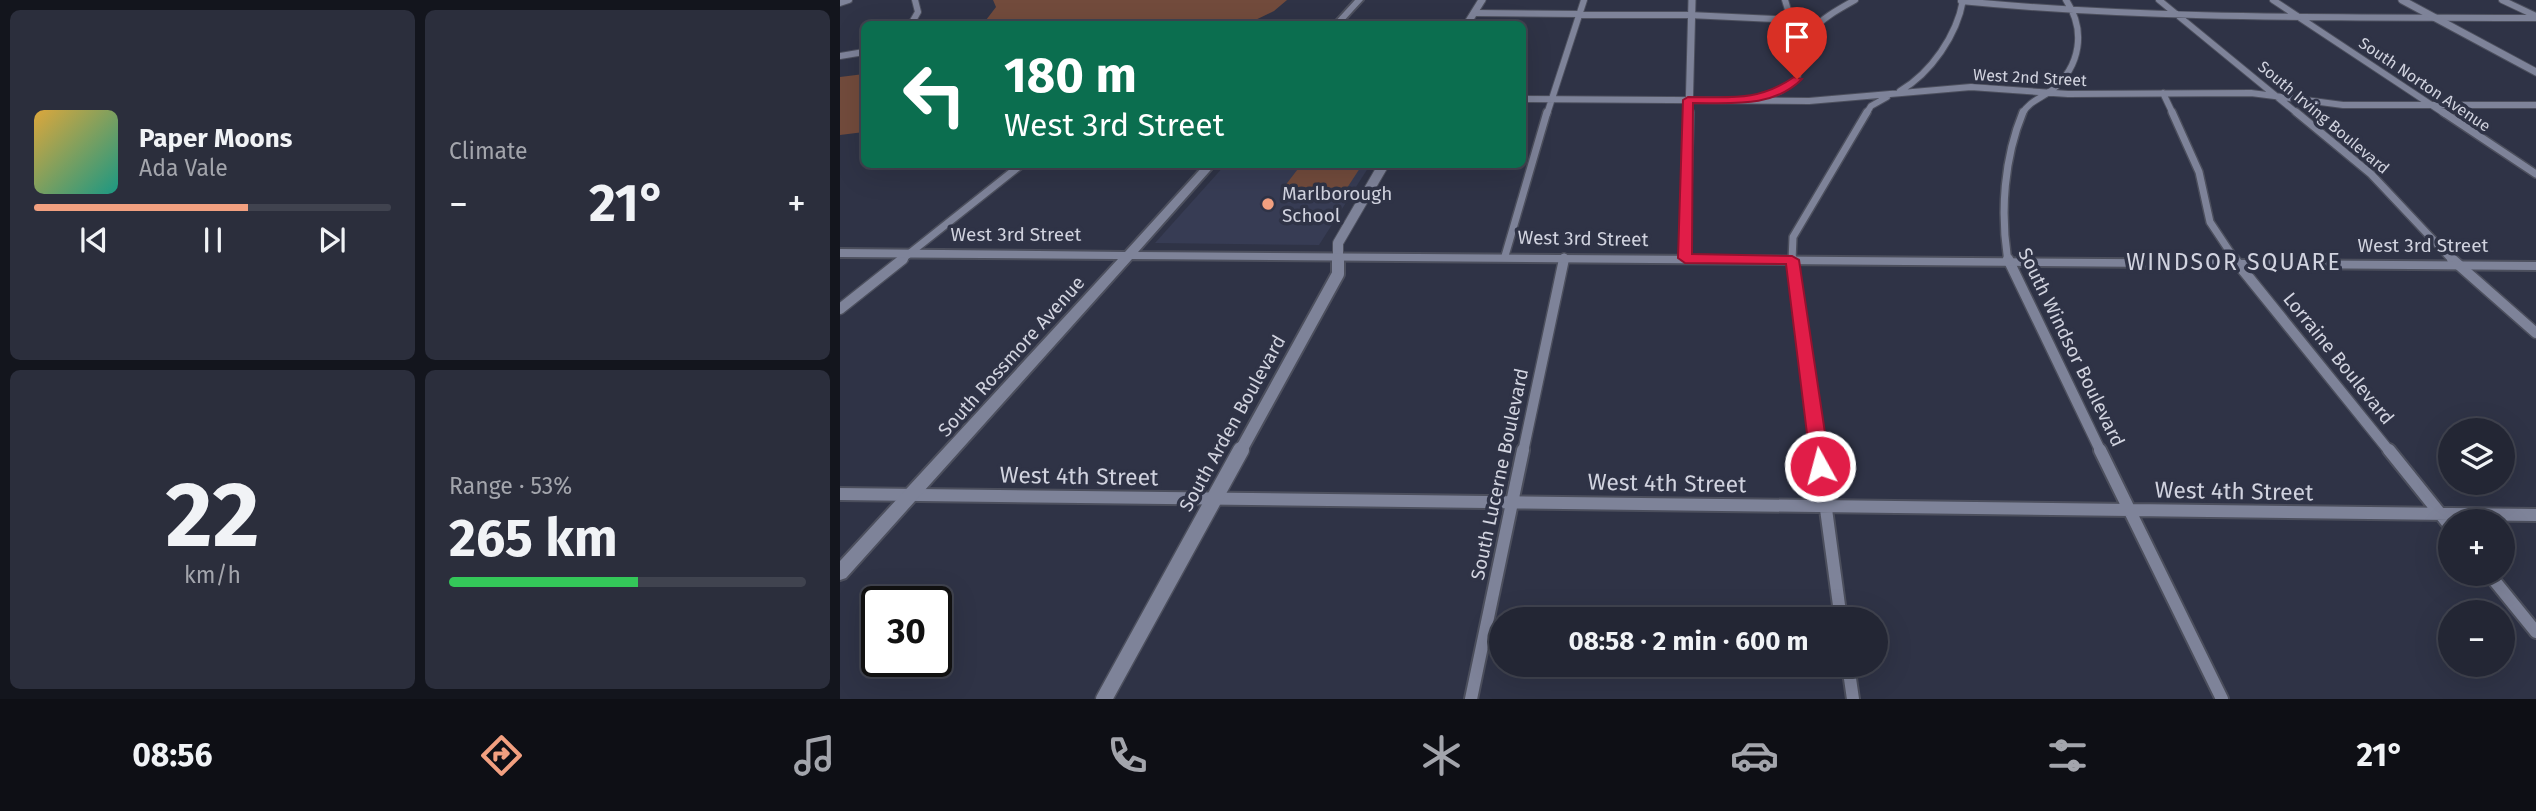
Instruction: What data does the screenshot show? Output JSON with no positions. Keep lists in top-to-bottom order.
{
  "streets": {
    "main road": ["West 3rd Street", "South Rossmore Avenue"],
    "street": [
      "West 2nd Street",
      "South Norton Avenue",
      "South Irving Boulevard",
      "South Windsor Boulevard",
      "Lorraine Boulevard",
      "South Arden Boulevard",
      "South Lucerne Boulevard",
      "West 4th Street"
    ]
  },
  "crossings": [
    ["West 2nd Street", "South Norton Avenue"],
    ["West 2nd Street", "South Irving Boulevard"],
    ["West 2nd Street", "South Windsor Boulevard"],
    ["West 2nd Street", "Lorraine Boulevard"],
    ["South Irving Boulevard", "West 3rd Street"],
    ["West 3rd Street", "South Windsor Boulevard"],
    ["West 3rd Street", "South Rossmore Avenue"],
    ["West 3rd Street", "Lorraine Boulevard"],
    ["West 3rd Street", "South Arden Boulevard"],
    ["West 3rd Street", "South Lucerne Boulevard"],
    ["South Windsor Boulevard", "West 4th Street"],
    ["South Rossmore Avenue", "West 4th Street"],
    ["South Arden Boulevard", "West 4th Street"],
    ["South Lucerne Boulevard", "West 4th Street"]
  ],
  "districts": ["WINDSOR SQUARE"],
  "places": ["Marlborough School"],
  "page": {
    "tile": [
      "Climate",
      ["22", "km/h"],
      ["Range · 53%", "265 km"]
    ],
    "turn": ["180 m", "West 3rd Street"],
    "song": ["Paper Moons", "Ada Vale"],
    "heat": ["−", "21°", "+"],
    "map_buttons": ["+", "−"],
    "limit": "30",
    "trip": "08:58 · 2 min · 600 m",
    "tabs": ["08:56", "21°"]
  }
}
